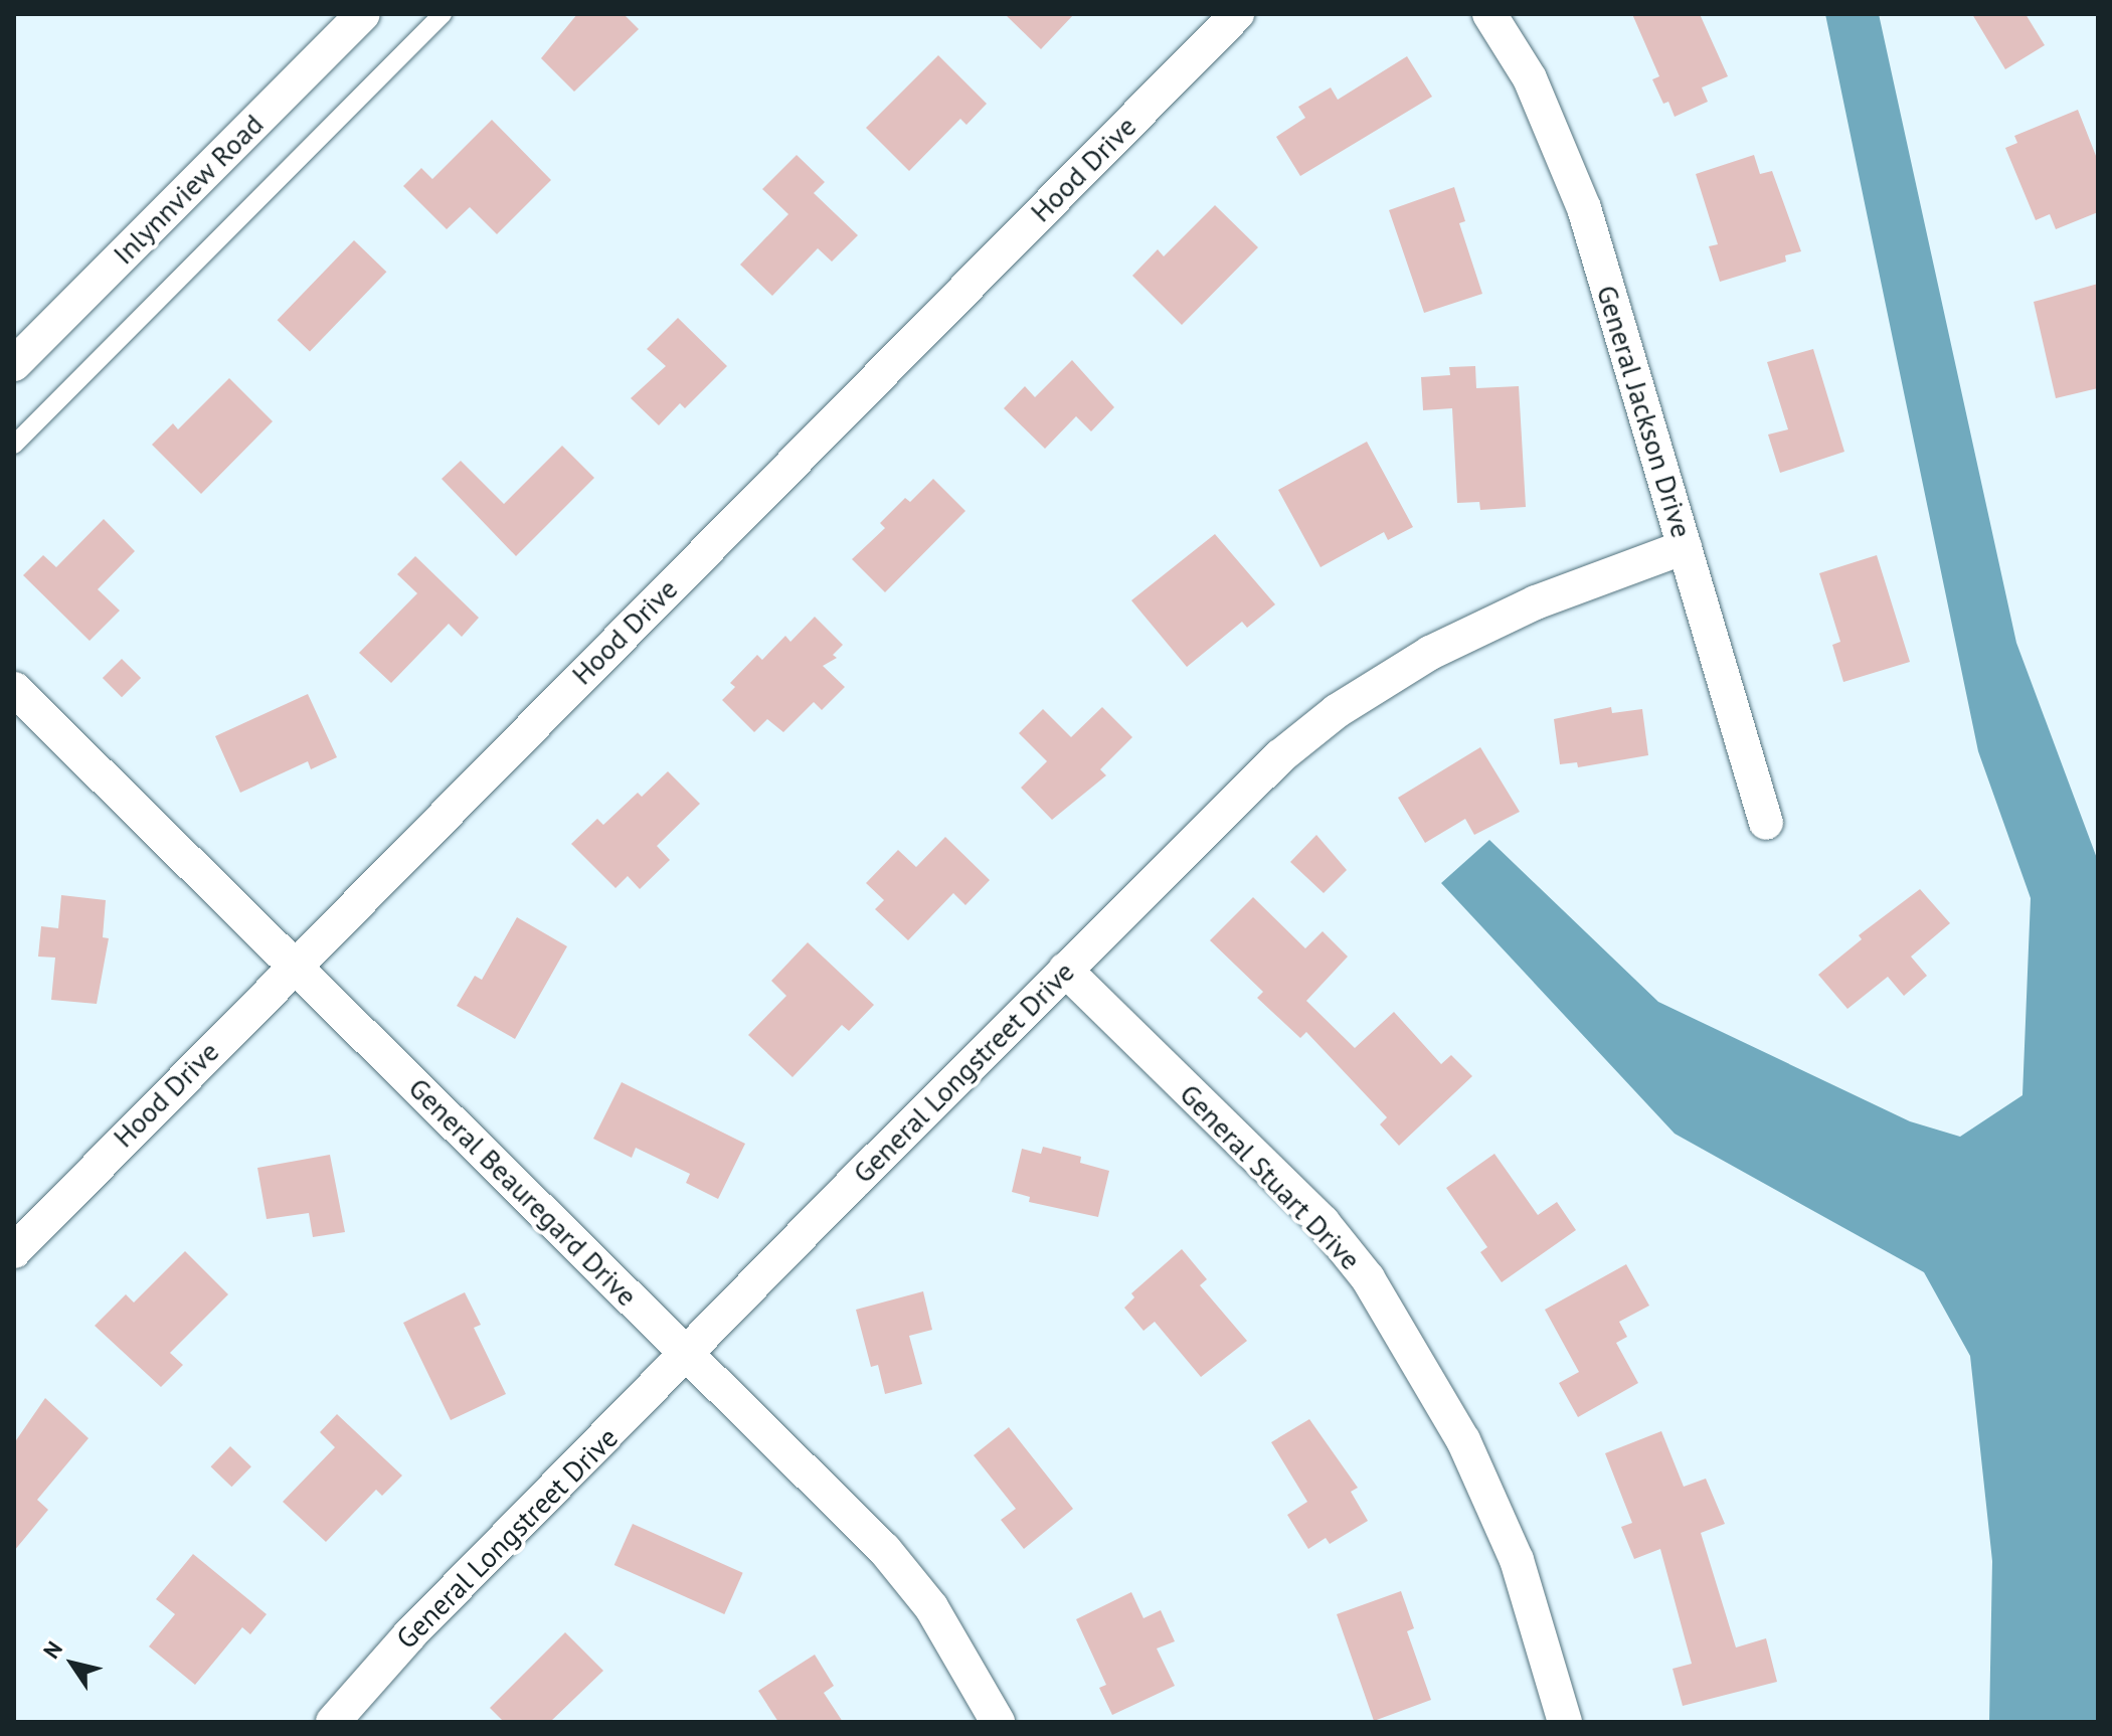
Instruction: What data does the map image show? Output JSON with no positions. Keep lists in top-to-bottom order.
{
  "streets": {
    "street": [
      "Hood Drive",
      "Inlynnview Road",
      "General Jackson Drive",
      "General Longstreet Drive",
      "General Stuart Drive",
      "General Beauregard Drive"
    ]
  },
  "crossings": [
    ["Hood Drive", "General Beauregard Drive"],
    ["General Jackson Drive", "General Longstreet Drive"],
    ["General Longstreet Drive", "General Stuart Drive"],
    ["General Longstreet Drive", "General Beauregard Drive"]
  ],
  "north": "top left"
}
